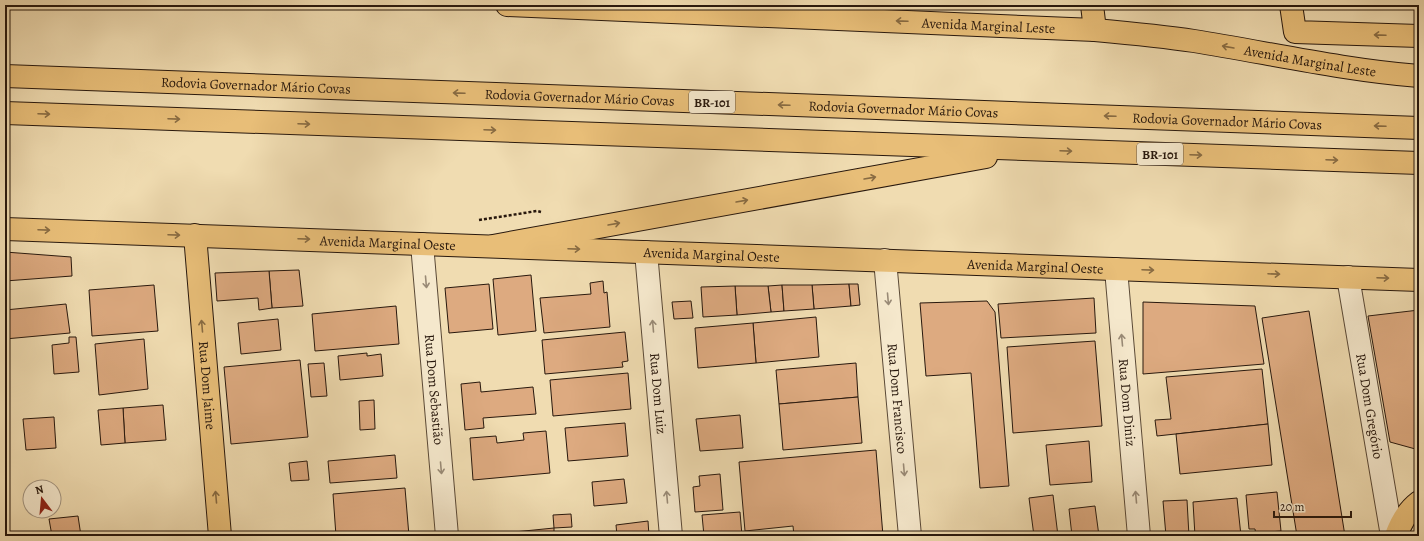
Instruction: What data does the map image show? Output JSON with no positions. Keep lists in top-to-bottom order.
{
  "streets": {
    "main road": [
      "Avenida Marginal Leste",
      "Rodovia Governador Mário Covas",
      "BR-101",
      "Avenida Marginal Oeste",
      "Rua Dom Jaime"
    ],
    "street": [
      "Rua Dom Sebastião",
      "Rua Dom Luiz",
      "Rua Dom Francisco",
      "Rua Dom Diniz",
      "Rua Dom Gregório"
    ]
  },
  "crossings": [
    ["Avenida Marginal Oeste", "Rua Dom Jaime"],
    ["Avenida Marginal Oeste", "Rua Dom Sebastião"],
    ["Avenida Marginal Oeste", "Rua Dom Luiz"],
    ["Avenida Marginal Oeste", "Rua Dom Francisco"],
    ["Avenida Marginal Oeste", "Rua Dom Diniz"],
    ["Avenida Marginal Oeste", "Rua Dom Gregório"]
  ],
  "one_way": [
    "Rua Dom Jaime",
    "Rua Dom Sebastião",
    "Rua Dom Luiz",
    "Rua Dom Francisco",
    "Rua Dom Diniz"
  ],
  "scale_bar": "20 m",
  "north": "top"
}
